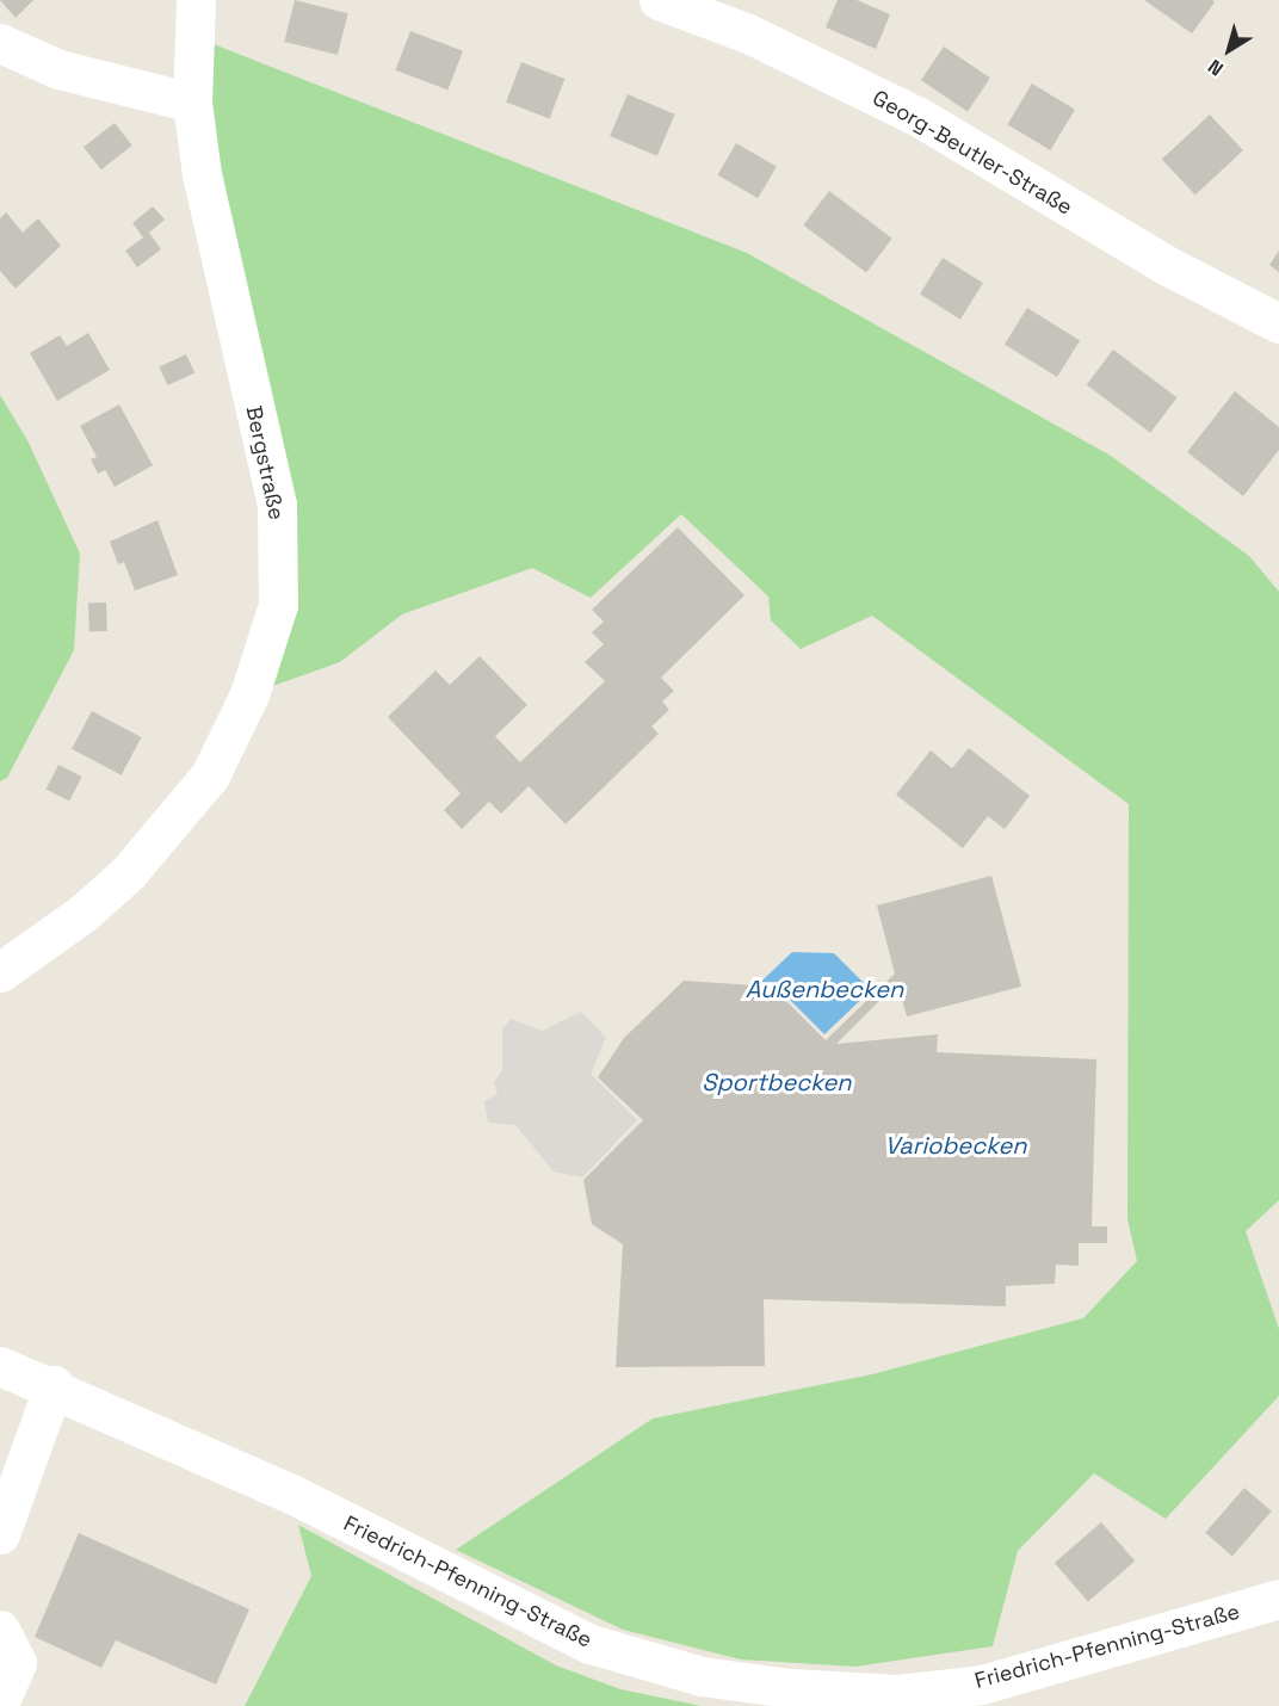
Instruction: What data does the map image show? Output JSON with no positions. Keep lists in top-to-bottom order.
{
  "streets": {
    "street": ["Georg-Beutler-Straße", "Bergstraße", "Friedrich-Pfenning-Straße"]
  },
  "water": ["Außenbecken", "Sportbecken", "Variobecken"],
  "north": "bottom left"
}
